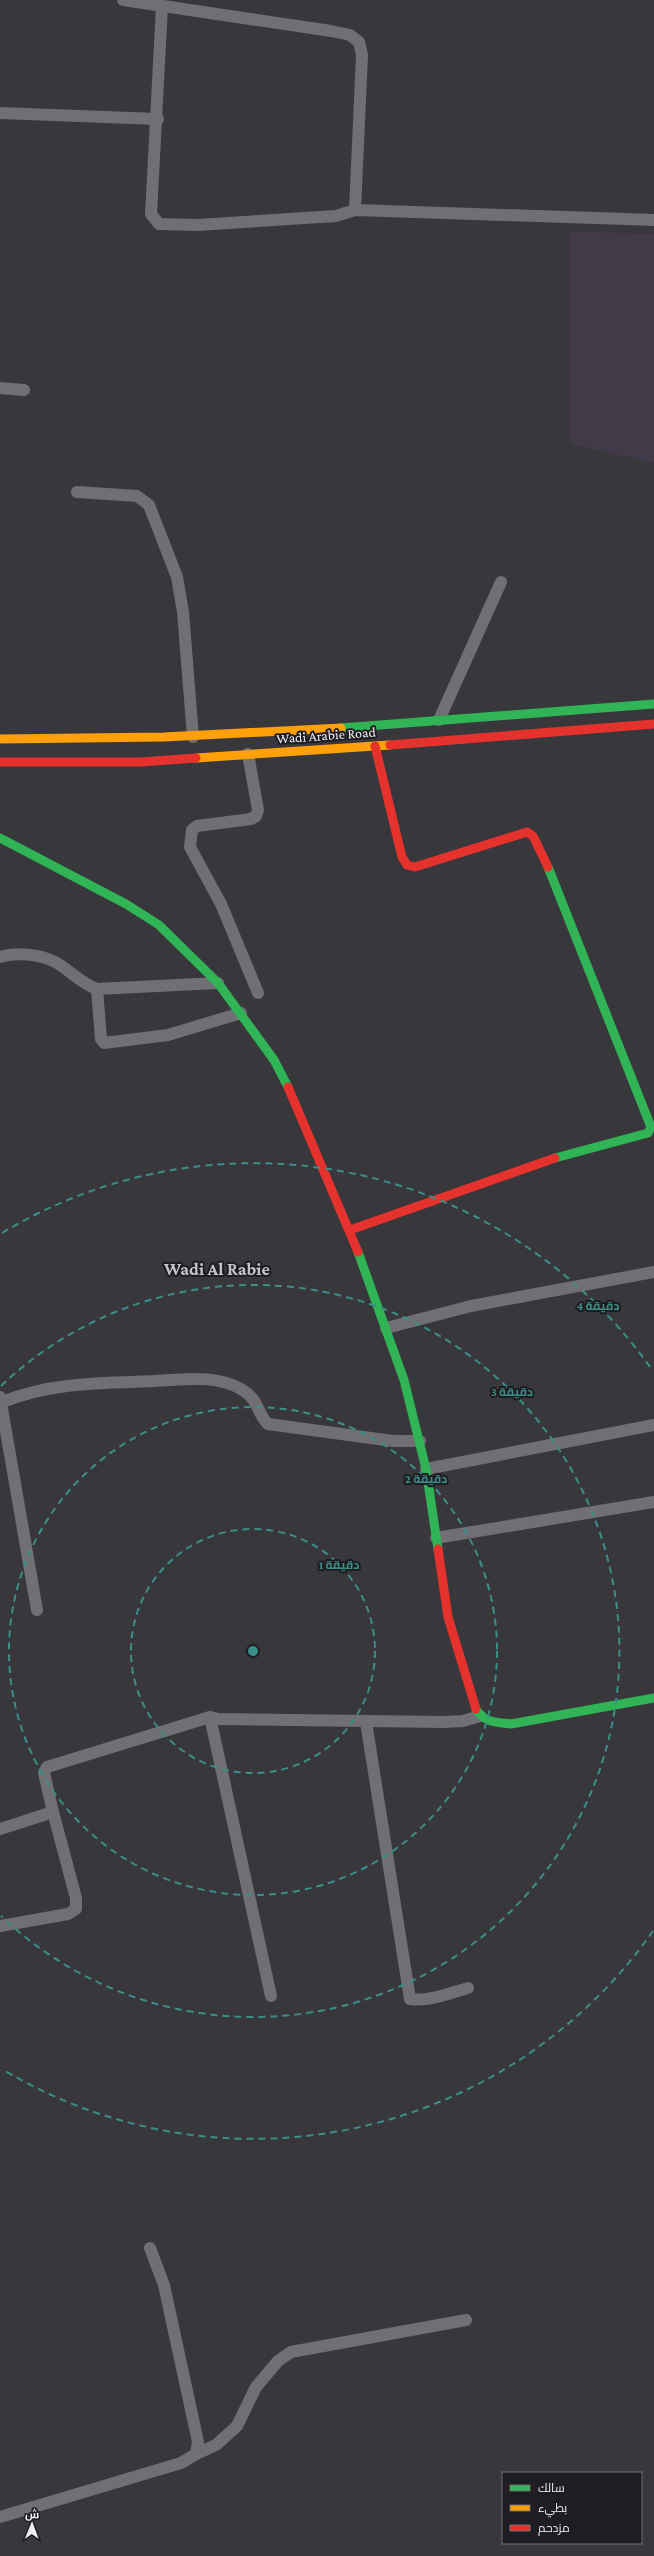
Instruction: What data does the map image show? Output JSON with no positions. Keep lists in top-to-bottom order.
{
  "streets": {
    "main road": ["Wadi Arabie Road"]
  },
  "districts": ["Wadi Al Rabie"],
  "legend": ["سالك", "بطيء", "مزدحم"],
  "north": "top",
  "rings": [
    "4 دقيقة",
    "3 دقيقة",
    "2 دقيقة",
    "1 دقيقة"
  ]
}
